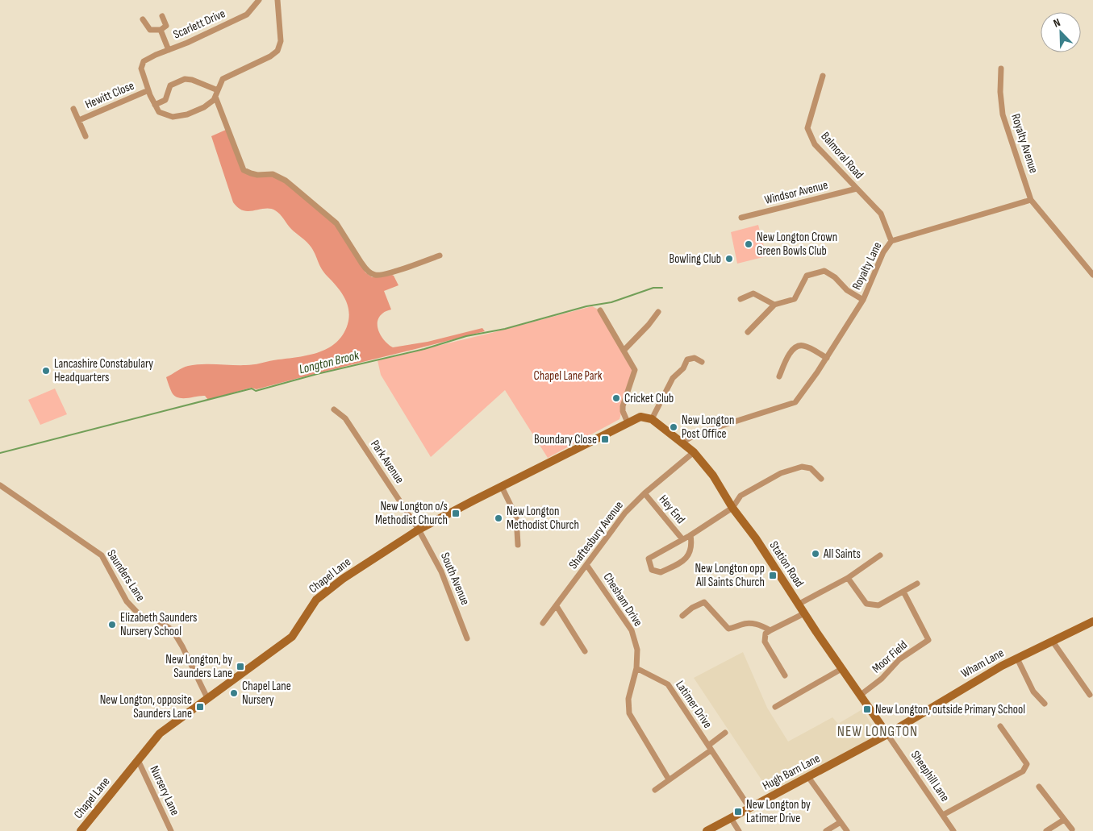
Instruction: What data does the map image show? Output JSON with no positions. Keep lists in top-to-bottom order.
{
  "streets": {
    "street": [
      "Scarlett Drive",
      "Hewitt Close",
      "Royalty Avenue",
      "Balmoral Road",
      "Windsor Avenue",
      "Royalty Lane",
      "Park Avenue",
      "Hey End",
      "Shaftesbury Avenue",
      "Station Road",
      "Saunders Lane",
      "Chapel Lane",
      "South Avenue",
      "Chesham Drive",
      "Moor Field",
      "Wham Lane",
      "Latimer Drive",
      "Hugh Barn Lane",
      "Sheephill Lane",
      "Nursery Lane"
    ]
  },
  "crossings": [
    ["Scarlett Drive", "Hewitt Close"],
    ["Royalty Avenue", "Royalty Lane"],
    ["Balmoral Road", "Windsor Avenue"],
    ["Balmoral Road", "Royalty Lane"],
    ["Royalty Lane", "Station Road"],
    ["Park Avenue", "Chapel Lane"],
    ["Park Avenue", "South Avenue"],
    ["Hey End", "Shaftesbury Avenue"],
    ["Shaftesbury Avenue", "Station Road"],
    ["Shaftesbury Avenue", "Chesham Drive"],
    ["Station Road", "Chapel Lane"],
    ["Station Road", "Moor Field"],
    ["Station Road", "Wham Lane"],
    ["Station Road", "Hugh Barn Lane"],
    ["Station Road", "Sheephill Lane"],
    ["Saunders Lane", "Chapel Lane"],
    ["Chapel Lane", "South Avenue"],
    ["Chapel Lane", "Nursery Lane"],
    ["Chesham Drive", "Latimer Drive"],
    ["Wham Lane", "Hugh Barn Lane"],
    ["Wham Lane", "Sheephill Lane"],
    ["Latimer Drive", "Hugh Barn Lane"],
    ["Hugh Barn Lane", "Sheephill Lane"]
  ],
  "districts": ["NEW LONGTON"],
  "water": ["Longton Brook"],
  "parks": ["Chapel Lane Park"],
  "places": {
    "other": [
      "New Longton Crown Green Bowls Club",
      "Bowling Club",
      "Lancashire Constabulary Headquarters",
      "Cricket Club",
      "New Longton Post Office",
      "New Longton Methodist Church",
      "All Saints",
      "Elizabeth Saunders Nursery School",
      "Chapel Lane Nursery"
    ],
    "transit": [
      "Boundary Close",
      "New Longton o/s Methodist Church",
      "New Longton opp All Saints Church",
      "New Longton, by Saunders Lane",
      "New Longton, opposite Saunders Lane",
      "New Longton, outside Primary School",
      "New Longton by Latimer Drive"
    ]
  },
  "north": "top left"
}
